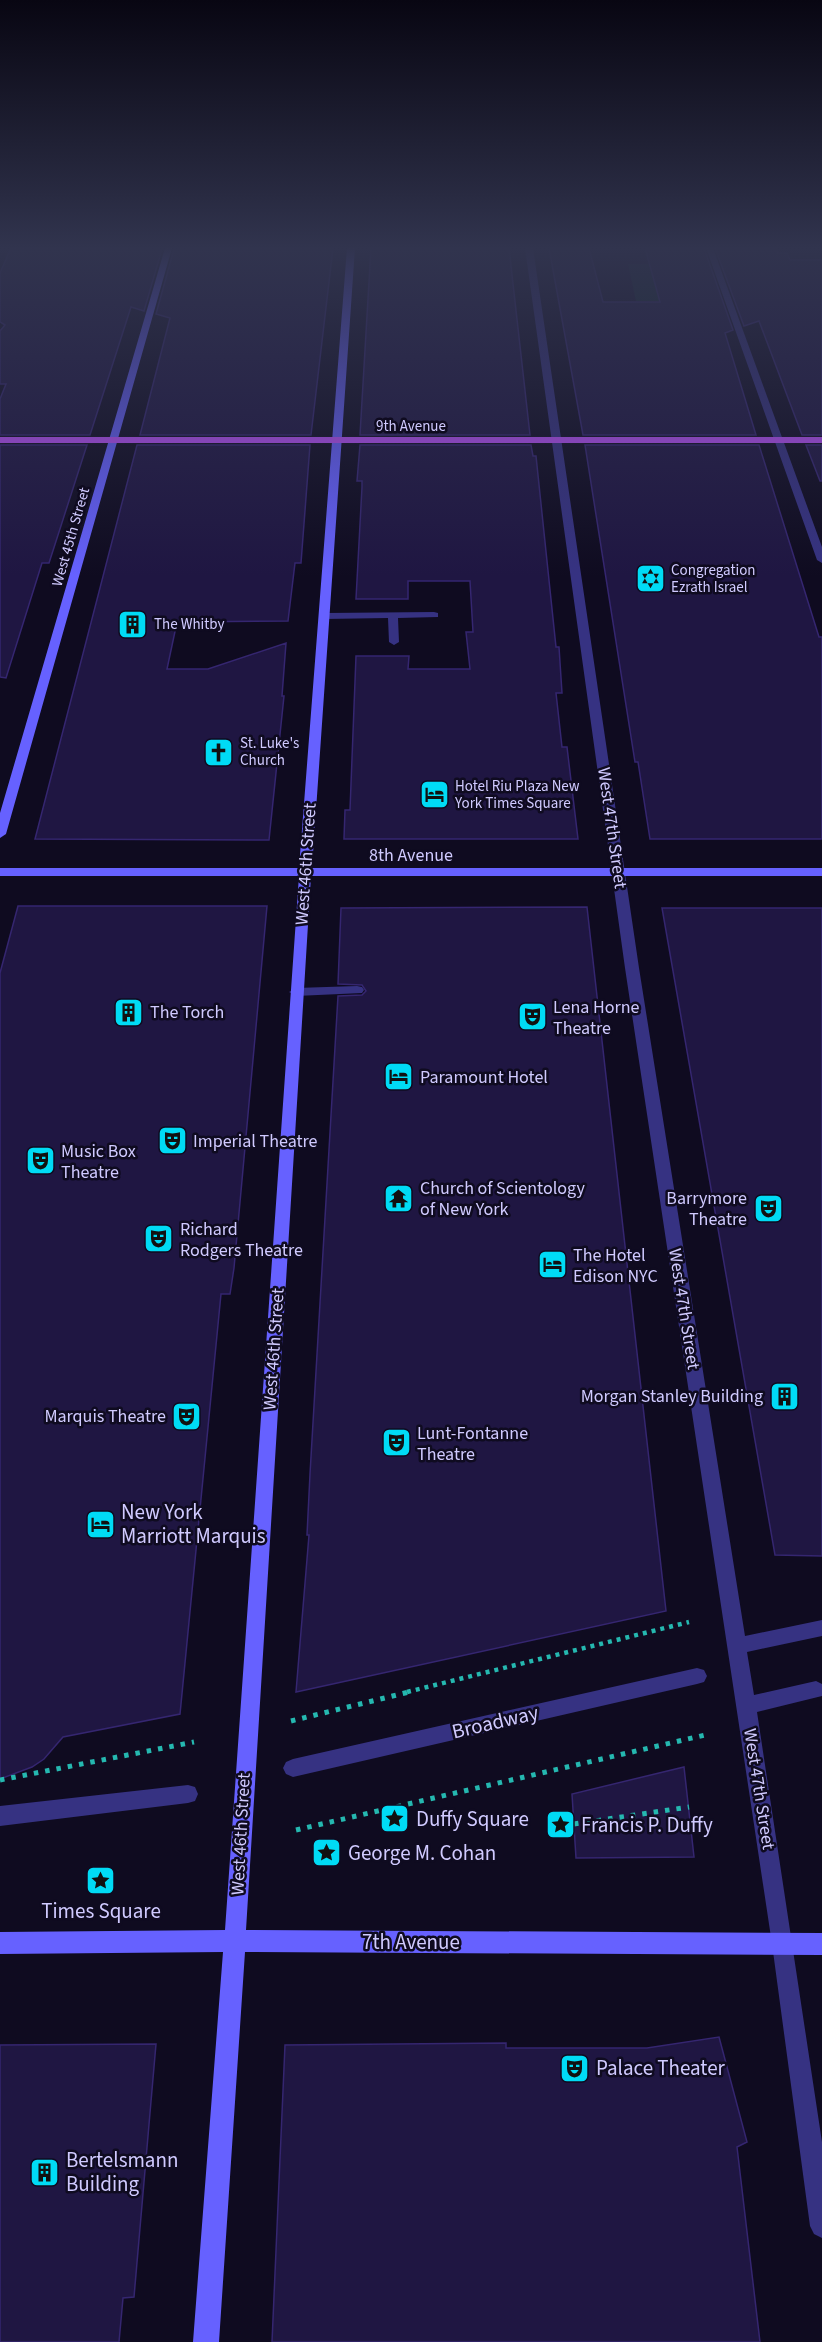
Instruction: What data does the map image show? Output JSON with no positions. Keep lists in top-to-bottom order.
{
  "streets": {
    "main road": [
      "9th Avenue",
      "West 45th Street",
      "8th Avenue",
      "West 46th Street",
      "7th Avenue"
    ],
    "street": ["West 47th Street", "Broadway"]
  },
  "crossings": [
    ["9th Avenue", "West 45th Street"],
    ["9th Avenue", "West 47th Street"],
    ["9th Avenue", "West 46th Street"],
    ["West 47th Street", "8th Avenue"],
    ["West 47th Street", "7th Avenue"],
    ["8th Avenue", "West 46th Street"],
    ["West 46th Street", "7th Avenue"]
  ],
  "places": {
    "synagogue": ["Congregation Ezrath Israel"],
    "building": [
      "The Whitby",
      "The Torch",
      "Morgan Stanley Building",
      "Bertelsmann Building"
    ],
    "church": ["St. Luke's Church"],
    "hotel": [
      "Hotel Riu Plaza New York Times Square",
      "Paramount Hotel",
      "The Hotel Edison NYC",
      "New York Marriott Marquis"
    ],
    "theatre": [
      "Lena Horne Theatre",
      "Imperial Theatre",
      "Music Box Theatre",
      "Barrymore Theatre",
      "Richard Rodgers Theatre",
      "Marquis Theatre",
      "Lunt-Fontanne Theatre",
      "Palace Theater"
    ],
    "temple": ["Church of Scientology of New York"],
    "place": [
      "Duffy Square",
      "Francis P. Duffy",
      "George M. Cohan",
      "Times Square"
    ]
  }
}
